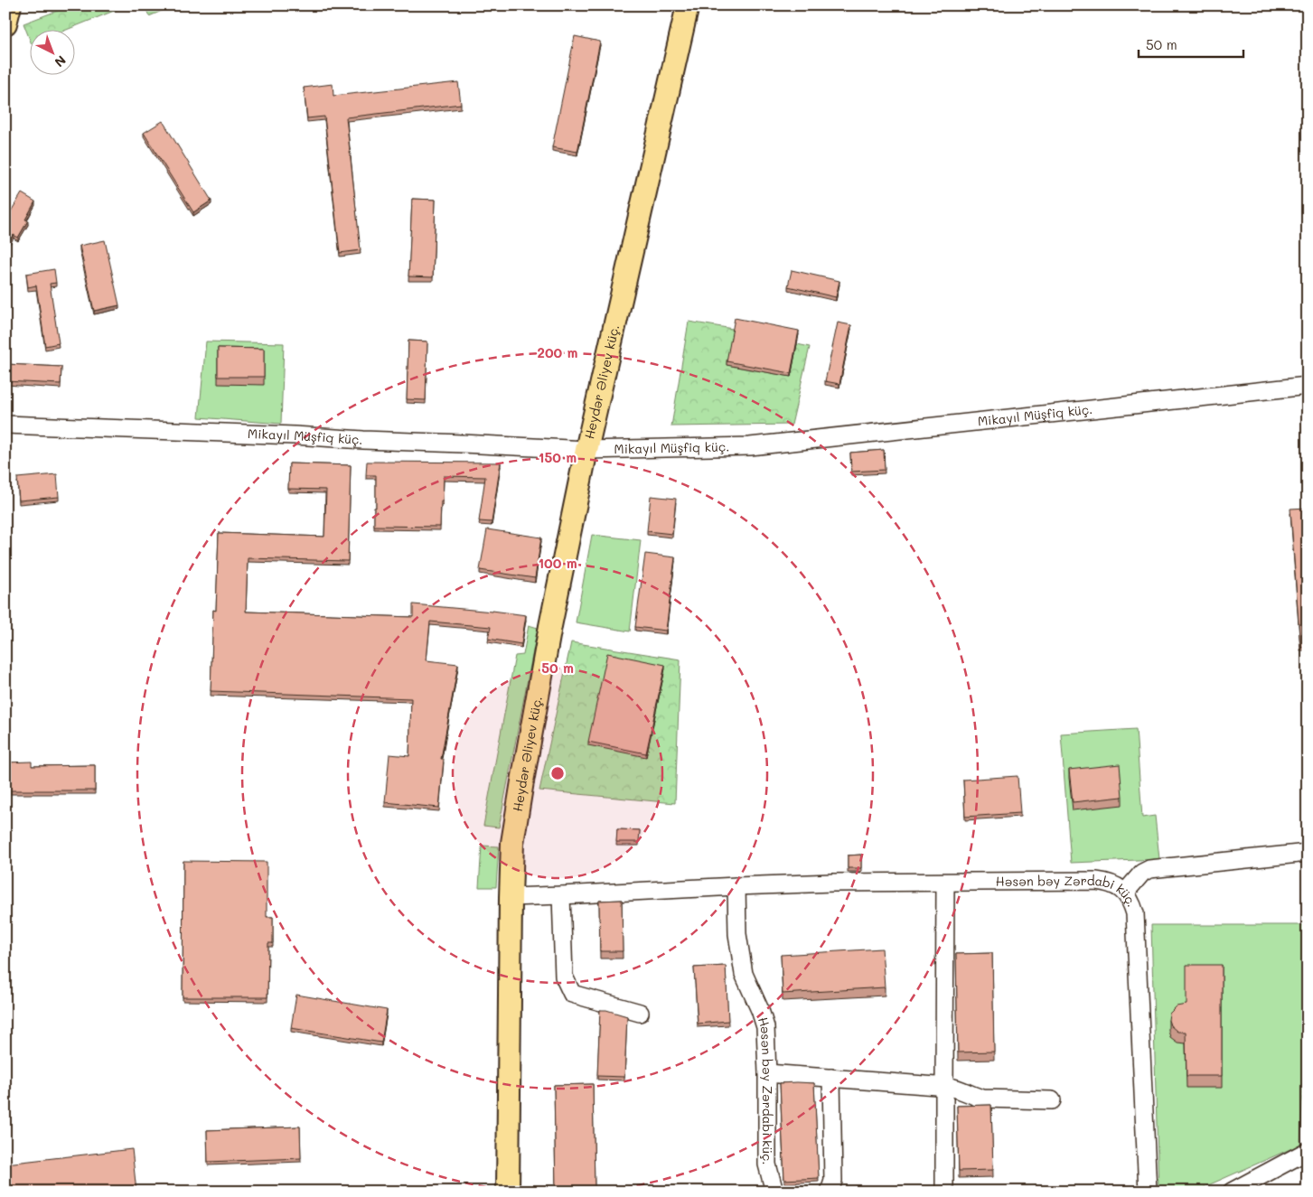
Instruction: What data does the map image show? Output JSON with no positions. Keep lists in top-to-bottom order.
{
  "streets": {
    "main road": ["Heydər Əliyev küç."],
    "street": ["Mikayıl Müşfiq küç.", "Həsən bəy Zərdabi küç."]
  },
  "crossings": [
    ["Heydər Əliyev küç.", "Mikayıl Müşfiq küç."],
    ["Heydər Əliyev küç.", "Həsən bəy Zərdabi küç."]
  ],
  "scale_bar": "50 m",
  "north": "bottom right",
  "rings": [
    "200 m",
    "150 m",
    "100 m",
    "50 m"
  ]
}
